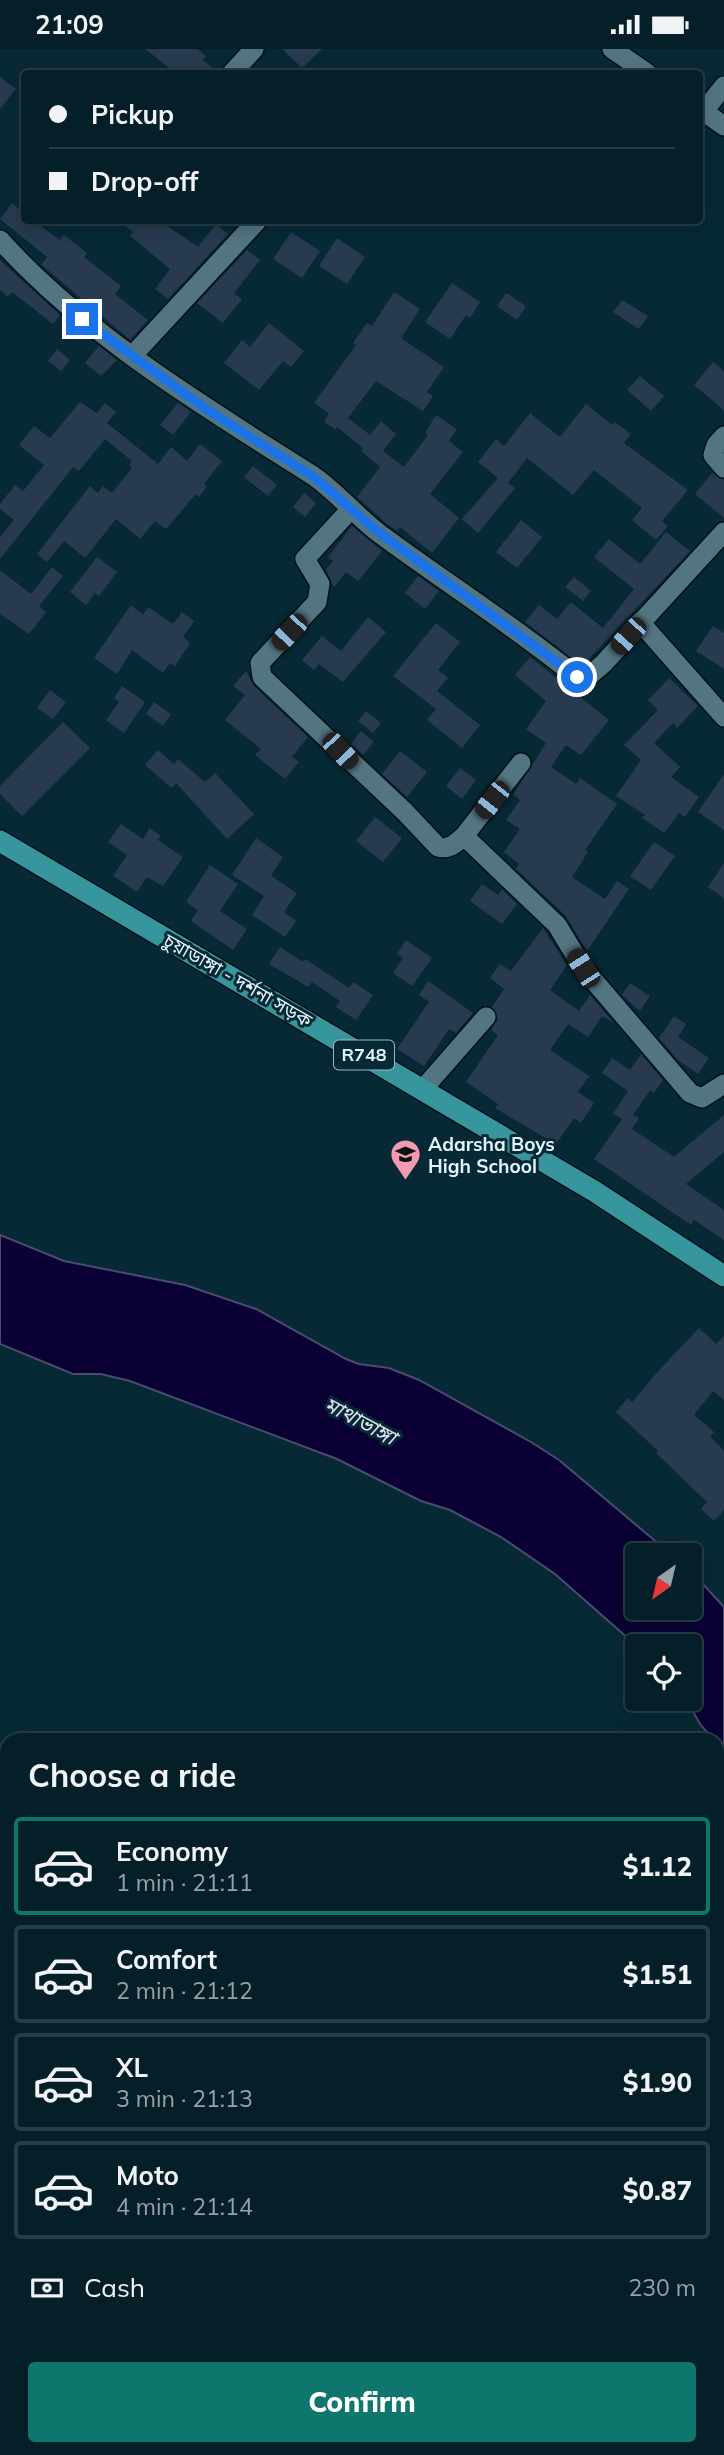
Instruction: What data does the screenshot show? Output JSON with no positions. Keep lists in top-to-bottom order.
{
  "streets": {
    "main road": ["চুয়াডাঙ্গা - দর্শনা সড়ক", "R748"]
  },
  "water": ["মাথাভাঙ্গা"],
  "places": {
    "school or university": ["Adarsha Boys High School"]
  },
  "north": "bottom left",
  "page": {
    "status": "21:09",
    "banner": ["Pickup", "Drop-off"],
    "heading": "Choose a ride",
    "list": [
      {
        "name": "Economy",
        "note": "1 min · 21:11",
        "value": "$1.12"
      },
      {
        "name": "Comfort",
        "note": "2 min · 21:12",
        "value": "$1.51"
      },
      {
        "name": "XL",
        "note": "3 min · 21:13",
        "value": "$1.90"
      },
      {
        "name": "Moto",
        "note": "4 min · 21:14",
        "value": "$0.87"
      }
    ],
    "pay": ["Cash", "230 m"],
    "buttons": "Confirm"
  }
}
